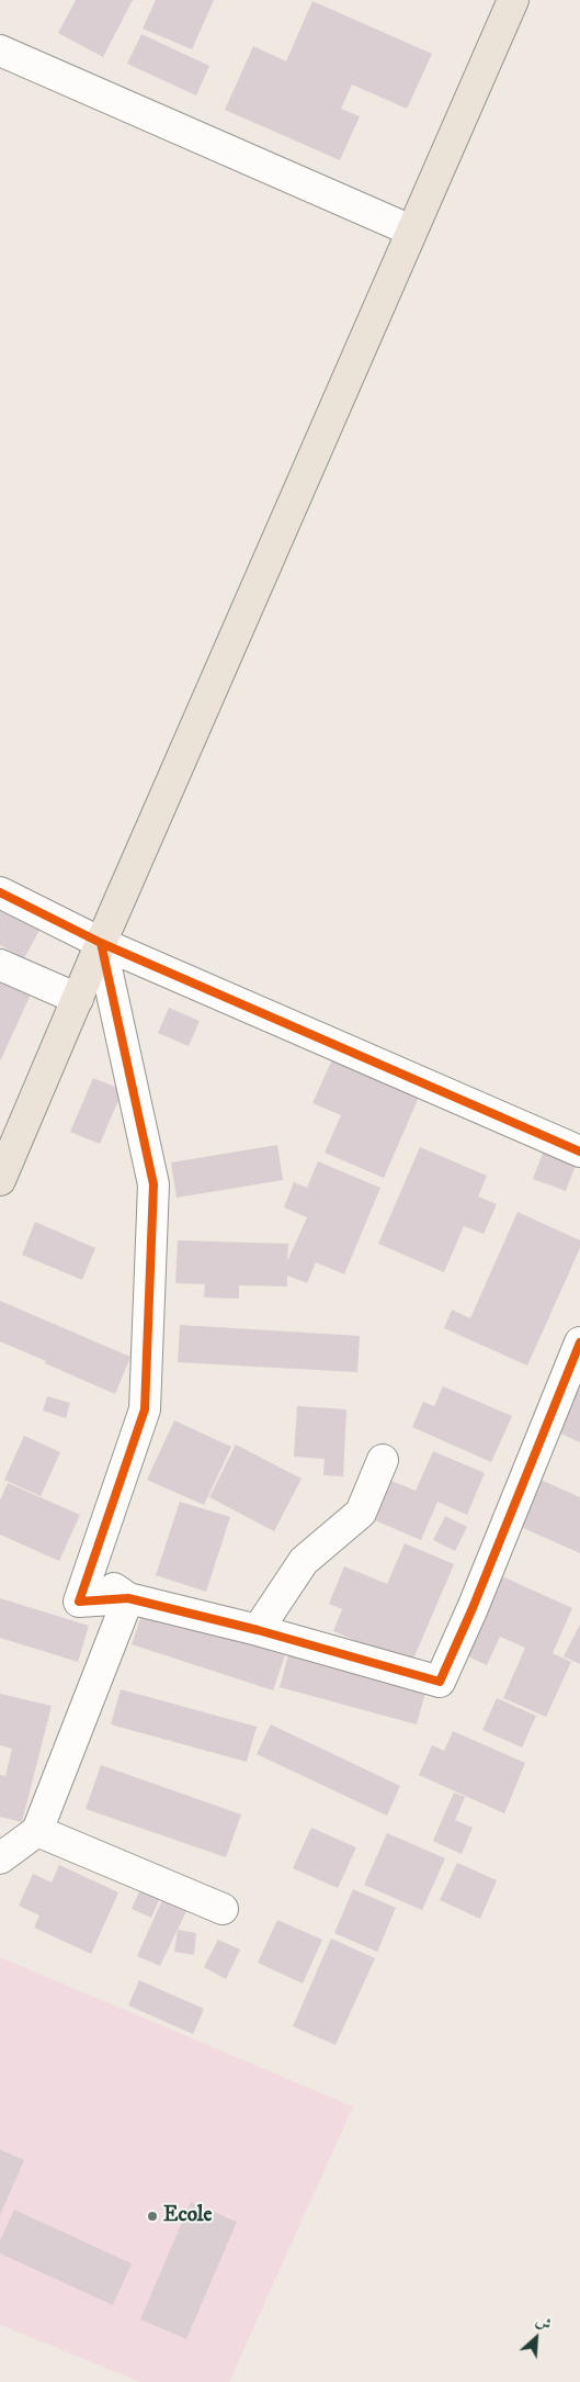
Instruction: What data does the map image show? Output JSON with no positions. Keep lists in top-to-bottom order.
{
  "places": ["Ecole"],
  "north": "top right"
}
